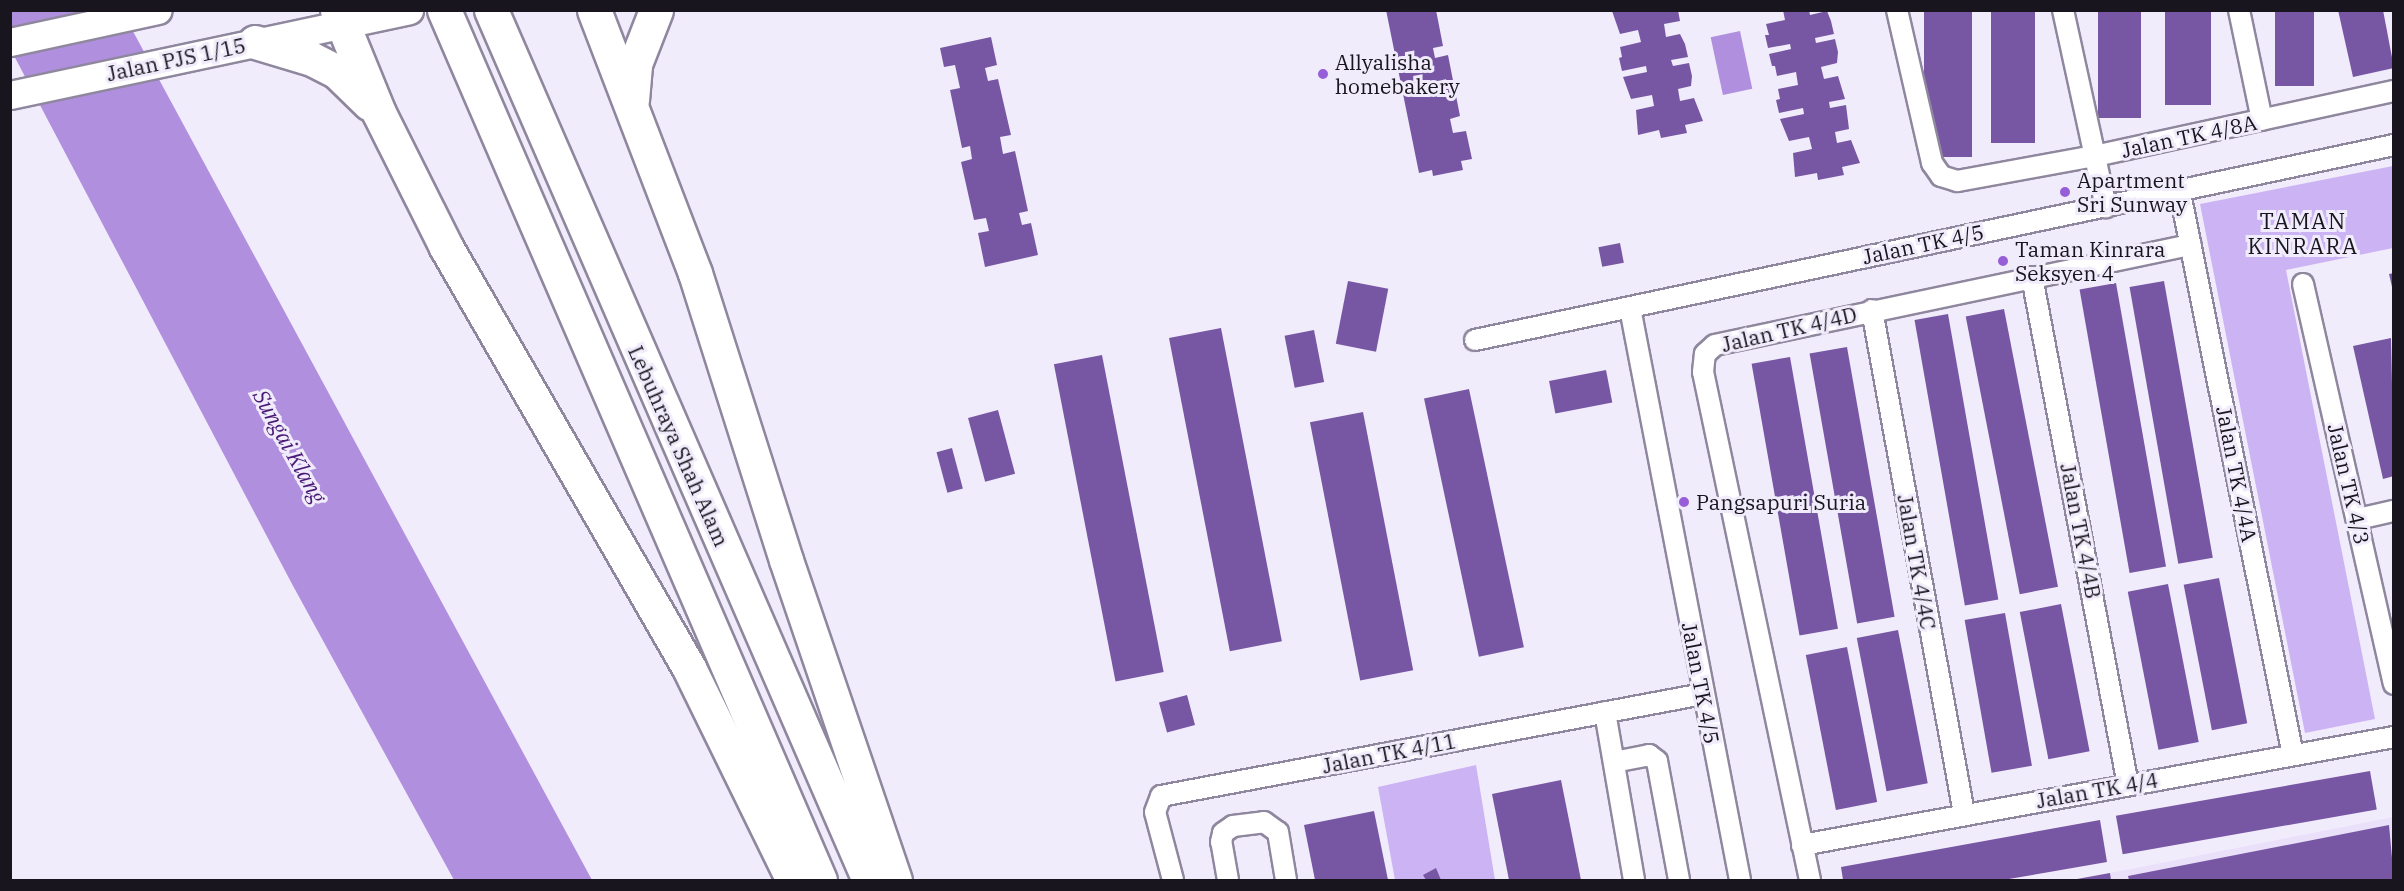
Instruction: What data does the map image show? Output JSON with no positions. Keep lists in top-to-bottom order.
{
  "streets": {
    "highway": ["Lebuhraya Shah Alam"],
    "main road": ["Jalan PJS 1/15"],
    "street": [
      "Jalan TK 4/8A",
      "Jalan TK 4/5",
      "Jalan TK 4/4D",
      "Jalan TK 4/4A",
      "Jalan TK 4/3",
      "Jalan TK 4/4B",
      "Jalan TK 4/4C",
      "Jalan TK 4/11",
      "Jalan TK 4/4"
    ]
  },
  "crossings": [
    ["Jalan TK 4/5", "Jalan TK 4/4A"],
    ["Jalan TK 4/5", "Jalan TK 4/11"],
    ["Jalan TK 4/4D", "Jalan TK 4/4A"],
    ["Jalan TK 4/4D", "Jalan TK 4/4B"],
    ["Jalan TK 4/4D", "Jalan TK 4/4C"],
    ["Jalan TK 4/4D", "Jalan TK 4/4"],
    ["Jalan TK 4/4A", "Jalan TK 4/4"],
    ["Jalan TK 4/4B", "Jalan TK 4/4"],
    ["Jalan TK 4/4C", "Jalan TK 4/4"]
  ],
  "districts": ["TAMAN KINRARA"],
  "water": ["Sungai Klang"],
  "places": [
    "Allyalisha homebakery",
    "Apartment Sri Sunway",
    "Taman Kinrara Seksyen 4",
    "Pangsapuri Suria"
  ]
}
